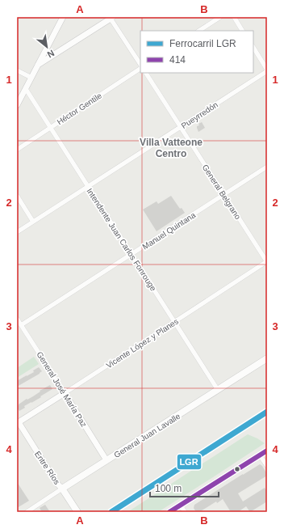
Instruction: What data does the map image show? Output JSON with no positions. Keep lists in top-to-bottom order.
{
  "streets": {
    "main road": ["General Juan Lavalle", "Entre Ríos"],
    "street": [
      "Héctor Gentile",
      "Pueyrredón",
      "General Belgrano",
      "Manuel Quintana",
      "Intendente Juan Carlos Fonrouge",
      "Vicente López y Planes",
      "General José María Paz"
    ]
  },
  "crossings": [
    ["Héctor Gentile", "Intendente Juan Carlos Fonrouge"],
    ["Pueyrredón", "General Belgrano"],
    ["Pueyrredón", "Intendente Juan Carlos Fonrouge"],
    ["General Belgrano", "Manuel Quintana"],
    ["General Belgrano", "Vicente López y Planes"],
    ["Manuel Quintana", "Intendente Juan Carlos Fonrouge"],
    ["Manuel Quintana", "General José María Paz"],
    ["Intendente Juan Carlos Fonrouge", "Vicente López y Planes"],
    ["Intendente Juan Carlos Fonrouge", "General Juan Lavalle"],
    ["Vicente López y Planes", "General José María Paz"],
    ["Vicente López y Planes", "Entre Ríos"],
    ["General José María Paz", "General Juan Lavalle"],
    ["General Juan Lavalle", "Entre Ríos"]
  ],
  "districts": ["Villa Vatteone Centro"],
  "lines": ["rail line LGR", "transit line 414"],
  "legend": ["Ferrocarril LGR", "414"],
  "scale_bar": "100 m",
  "north": "bottom right",
  "grid": {
    "columns": ["A", "B"],
    "rows": [
      "1",
      "2",
      "3",
      "4"
    ]
  }
}
